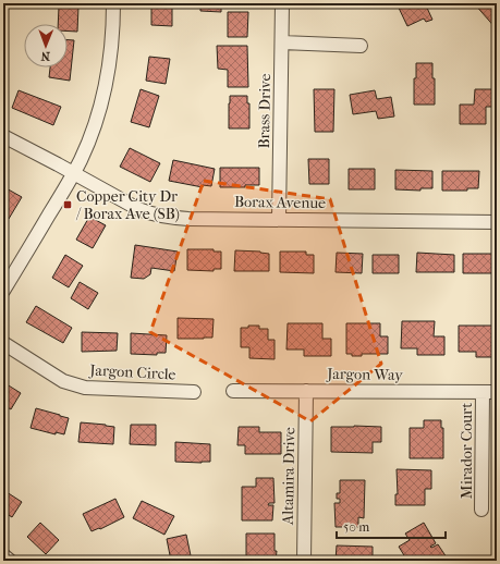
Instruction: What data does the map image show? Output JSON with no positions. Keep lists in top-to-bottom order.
{
  "streets": {
    "street": [
      "Brass Drive",
      "Borax Avenue",
      "Jargon Circle",
      "Jargon Way",
      "Mirador Court",
      "Altamira Drive"
    ]
  },
  "crossings": [
    ["Brass Drive", "Borax Avenue"],
    ["Jargon Way", "Mirador Court"],
    ["Jargon Way", "Altamira Drive"]
  ],
  "places": {
    "transit": ["Copper City Dr / Borax Ave (SB)"]
  },
  "scale_bar": "50 m",
  "north": "bottom"
}
